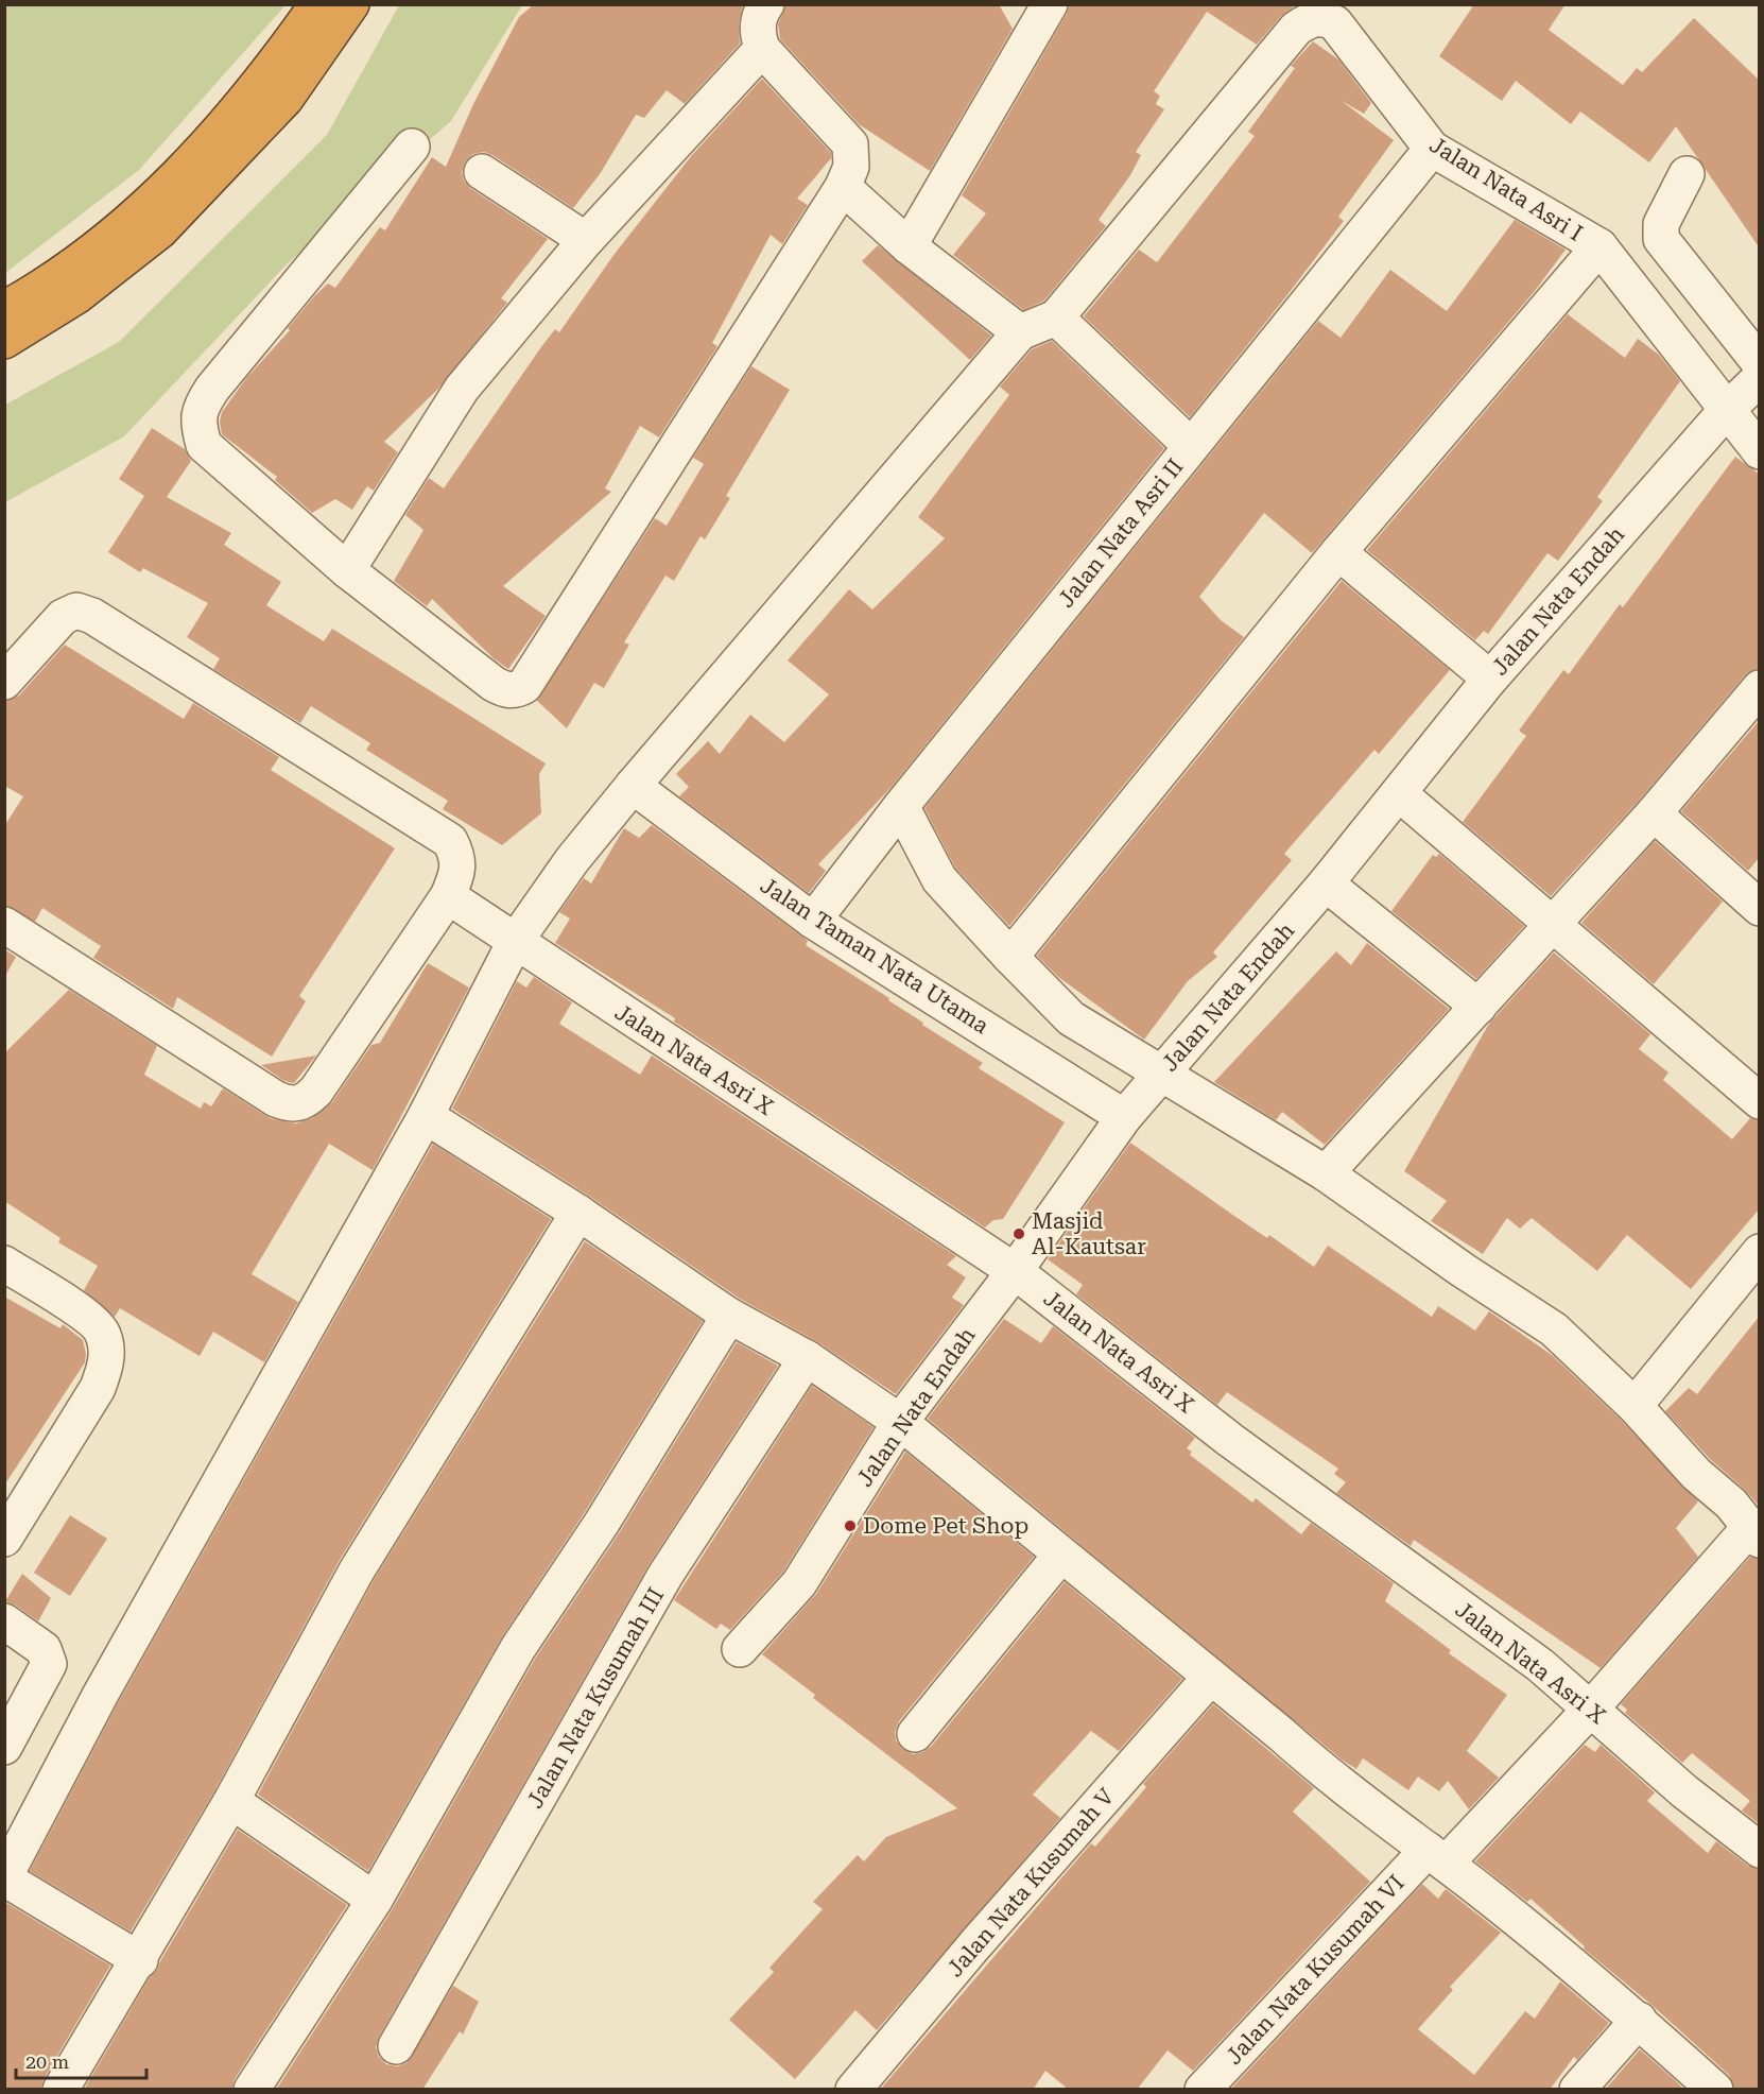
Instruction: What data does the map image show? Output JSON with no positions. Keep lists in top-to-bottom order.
{
  "streets": {
    "street": [
      "Jalan Nata Asri I",
      "Jalan Nata Asri II",
      "Jalan Nata Endah",
      "Jalan Taman Nata Utama",
      "Jalan Nata Asri X",
      "Jalan Nata Kusumah III",
      "Jalan Nata Kusumah V",
      "Jalan Nata Kusumah VI"
    ]
  },
  "crossings": [
    ["Jalan Nata Asri I", "Jalan Nata Asri II"],
    ["Jalan Nata Asri I", "Jalan Nata Endah"],
    ["Jalan Nata Asri II", "Jalan Taman Nata Utama"],
    ["Jalan Nata Endah", "Jalan Taman Nata Utama"],
    ["Jalan Nata Endah", "Jalan Nata Asri X"],
    ["Jalan Nata Asri X", "Jalan Nata Kusumah VI"]
  ],
  "places": ["Masjid Al-Kautsar", "Dome Pet Shop"],
  "scale_bar": "20 m"
}
